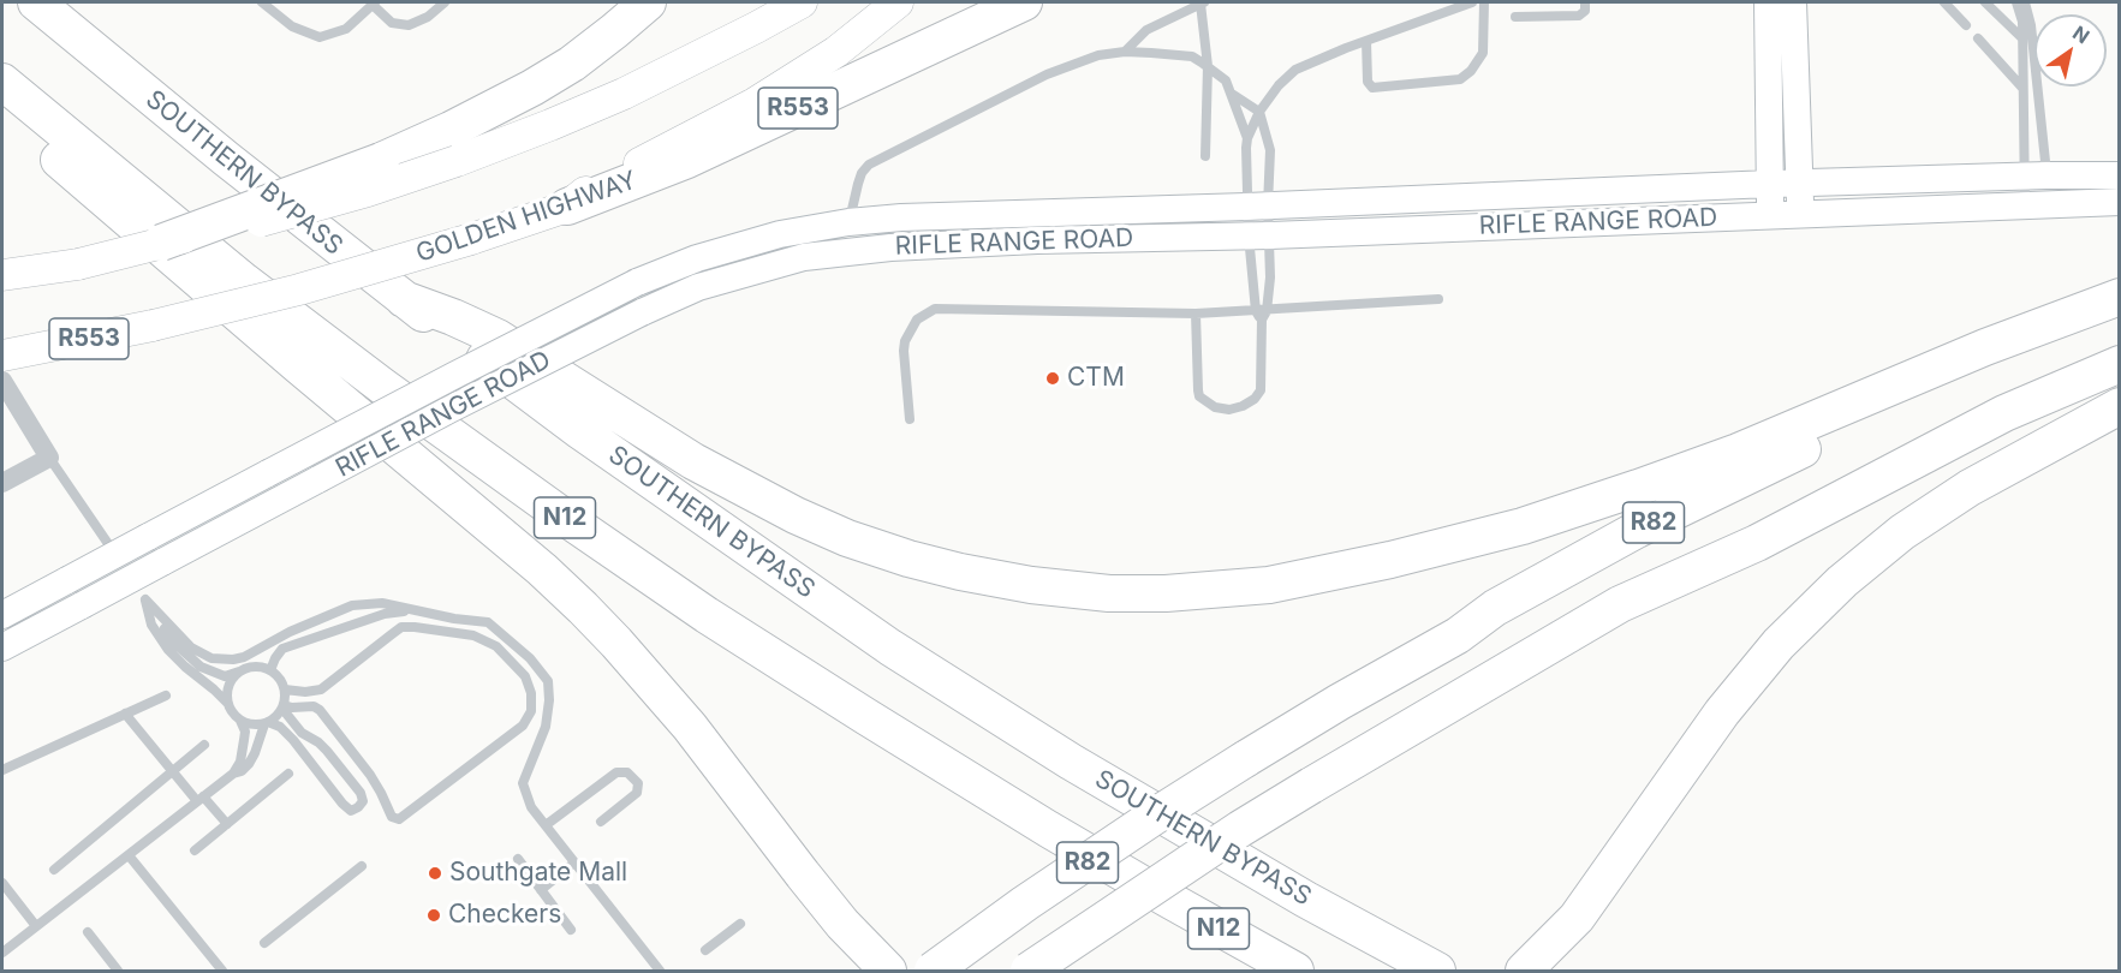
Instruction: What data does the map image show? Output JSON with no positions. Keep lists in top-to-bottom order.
{
  "streets": {
    "highway": [
      "R553",
      "SOUTHERN BYPASS",
      "GOLDEN HIGHWAY",
      "N12",
      "R82"
    ],
    "main road": ["RIFLE RANGE ROAD"]
  },
  "places": ["CTM", "Southgate Mall", "Checkers"],
  "north": "top right"
}
